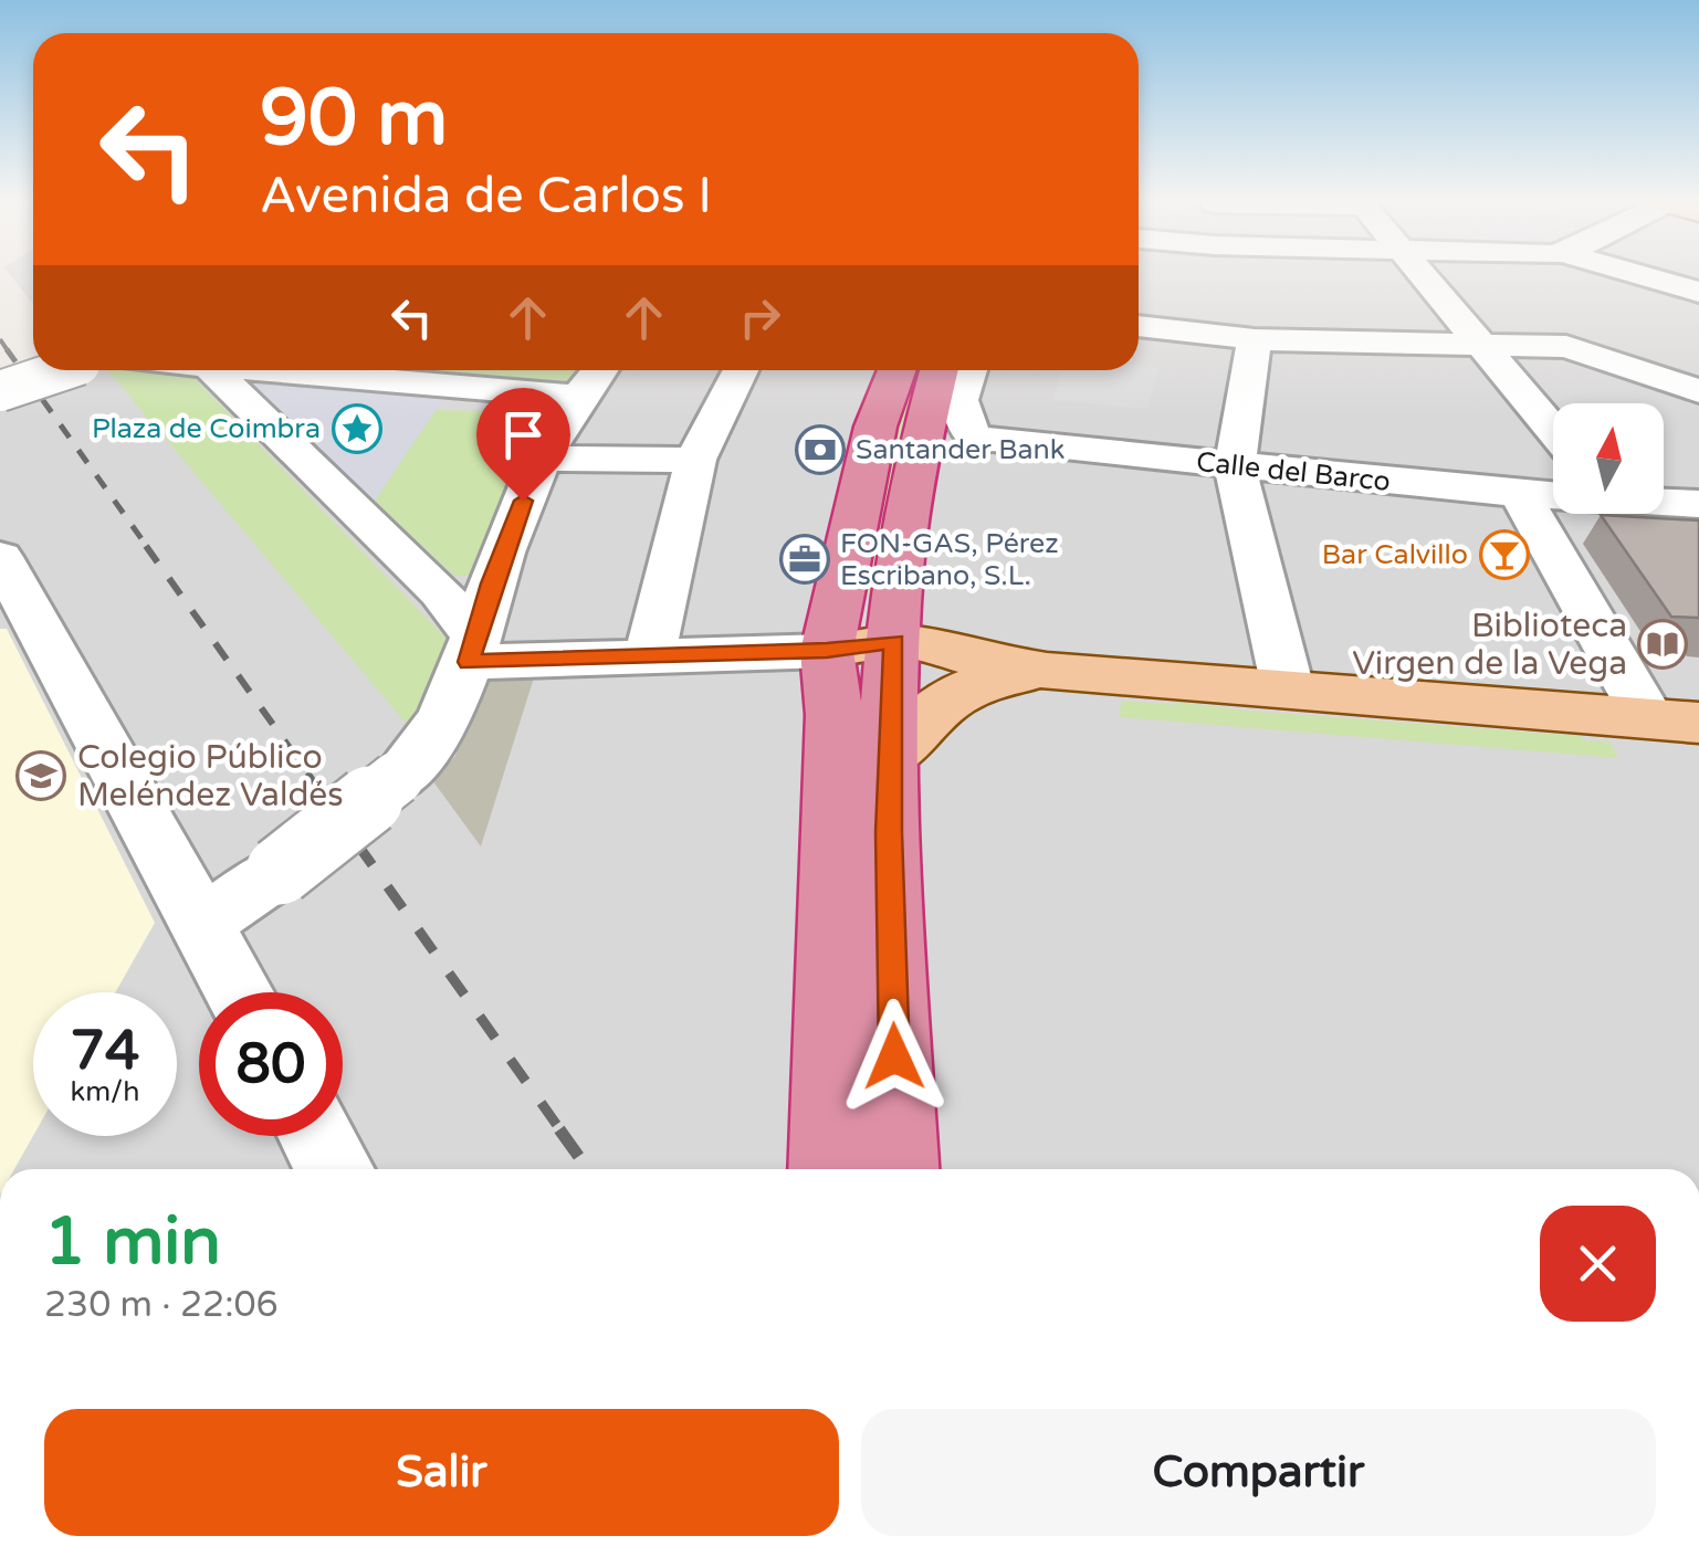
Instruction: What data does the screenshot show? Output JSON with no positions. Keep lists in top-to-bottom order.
{
  "streets": {
    "street": ["Calle del Barco"]
  },
  "places": {
    "place": ["Plaza de Coimbra"],
    "bank": ["Santander Bank"],
    "bar": ["Bar Calvillo"],
    "office": ["FON-GAS, Pérez Escribano, S.L."],
    "library": ["Biblioteca Virgen de la Vega"],
    "school or university": ["Colegio Público Meléndez Valdés"]
  },
  "north": "top",
  "page": {
    "turn": ["90 m", "Avenida de Carlos I"],
    "speed": "74 km/h",
    "limit": "80",
    "heading": ["1 min", "230 m · 22:06"],
    "buttons": ["Salir", "Compartir"]
  }
}
